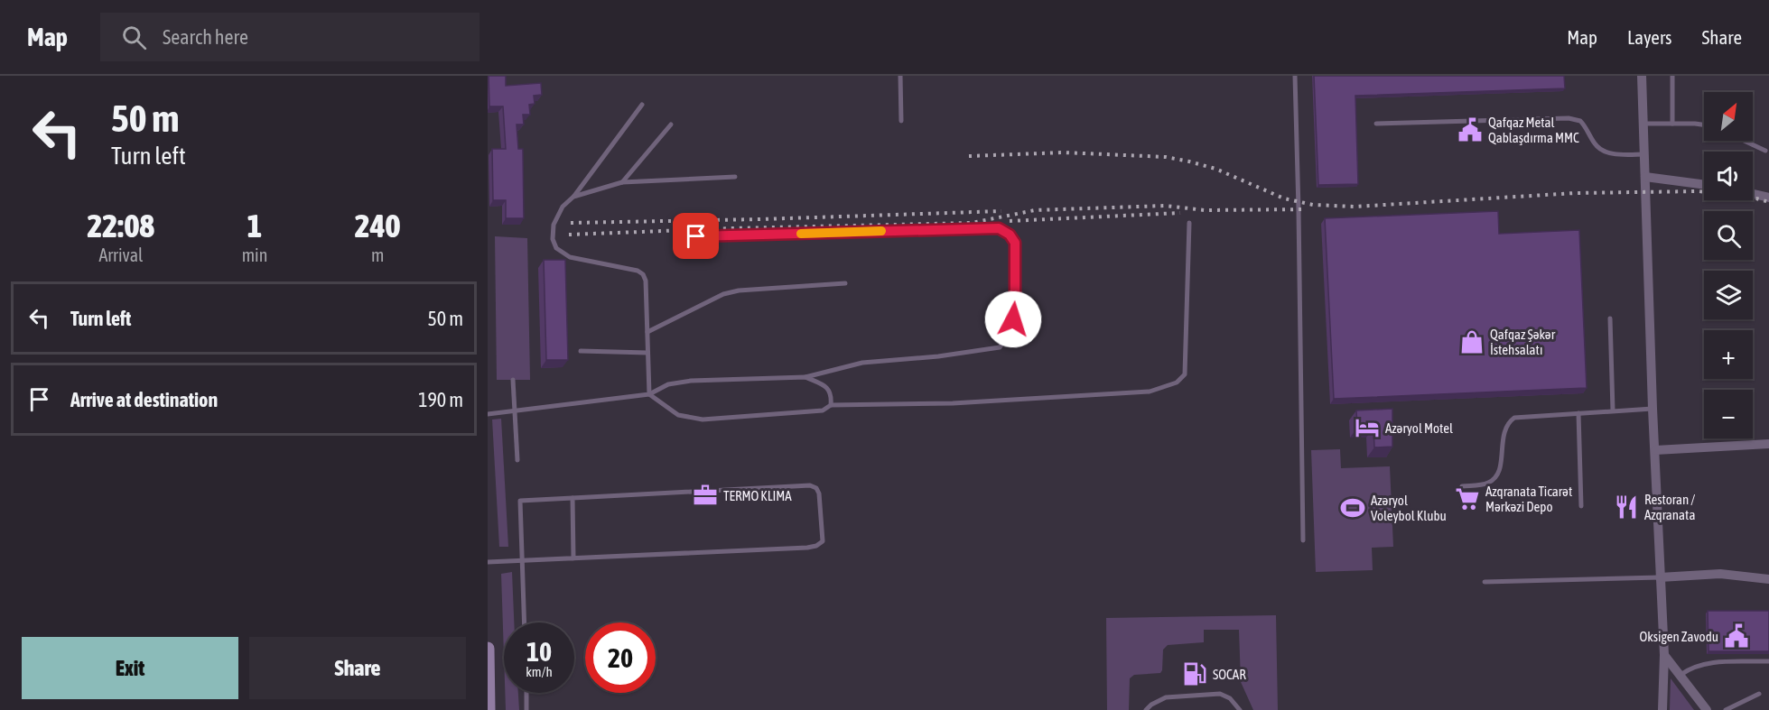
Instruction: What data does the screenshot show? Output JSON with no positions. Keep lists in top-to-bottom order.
{
  "places": {
    "public building": ["Qafqaz Metal Qablaşdırma MMC", "Oksigen Zavodu"],
    "shop": ["Qafqaz Şəkər İstehsalatı"],
    "hotel": ["Azəryol Motel"],
    "office": ["TERMO KLIMA"],
    "supermarket": ["Azqranata Ticarət Mərkəzi Depo"],
    "restaurant": ["Restoran / Azqranata"],
    "sports": ["Azəryol Voleybol Klubu"],
    "fuel station": ["SOCAR"]
  },
  "north": "top right",
  "page": {
    "header": "Map",
    "search": "Search here",
    "nav": ["Map", "Layers", "Share"],
    "turn": ["50 m", "Turn left"],
    "map_buttons": ["+", "−"],
    "eta": [
      "22:08",
      "Arrival",
      "1",
      "min",
      "240",
      "m"
    ],
    "list": [
      {
        "name": "Turn left",
        "value": "50 m"
      },
      {
        "name": "Arrive at destination",
        "value": "190 m"
      }
    ],
    "speed": "10 km/h",
    "limit": "20",
    "buttons": ["Exit", "Share"]
  }
}
